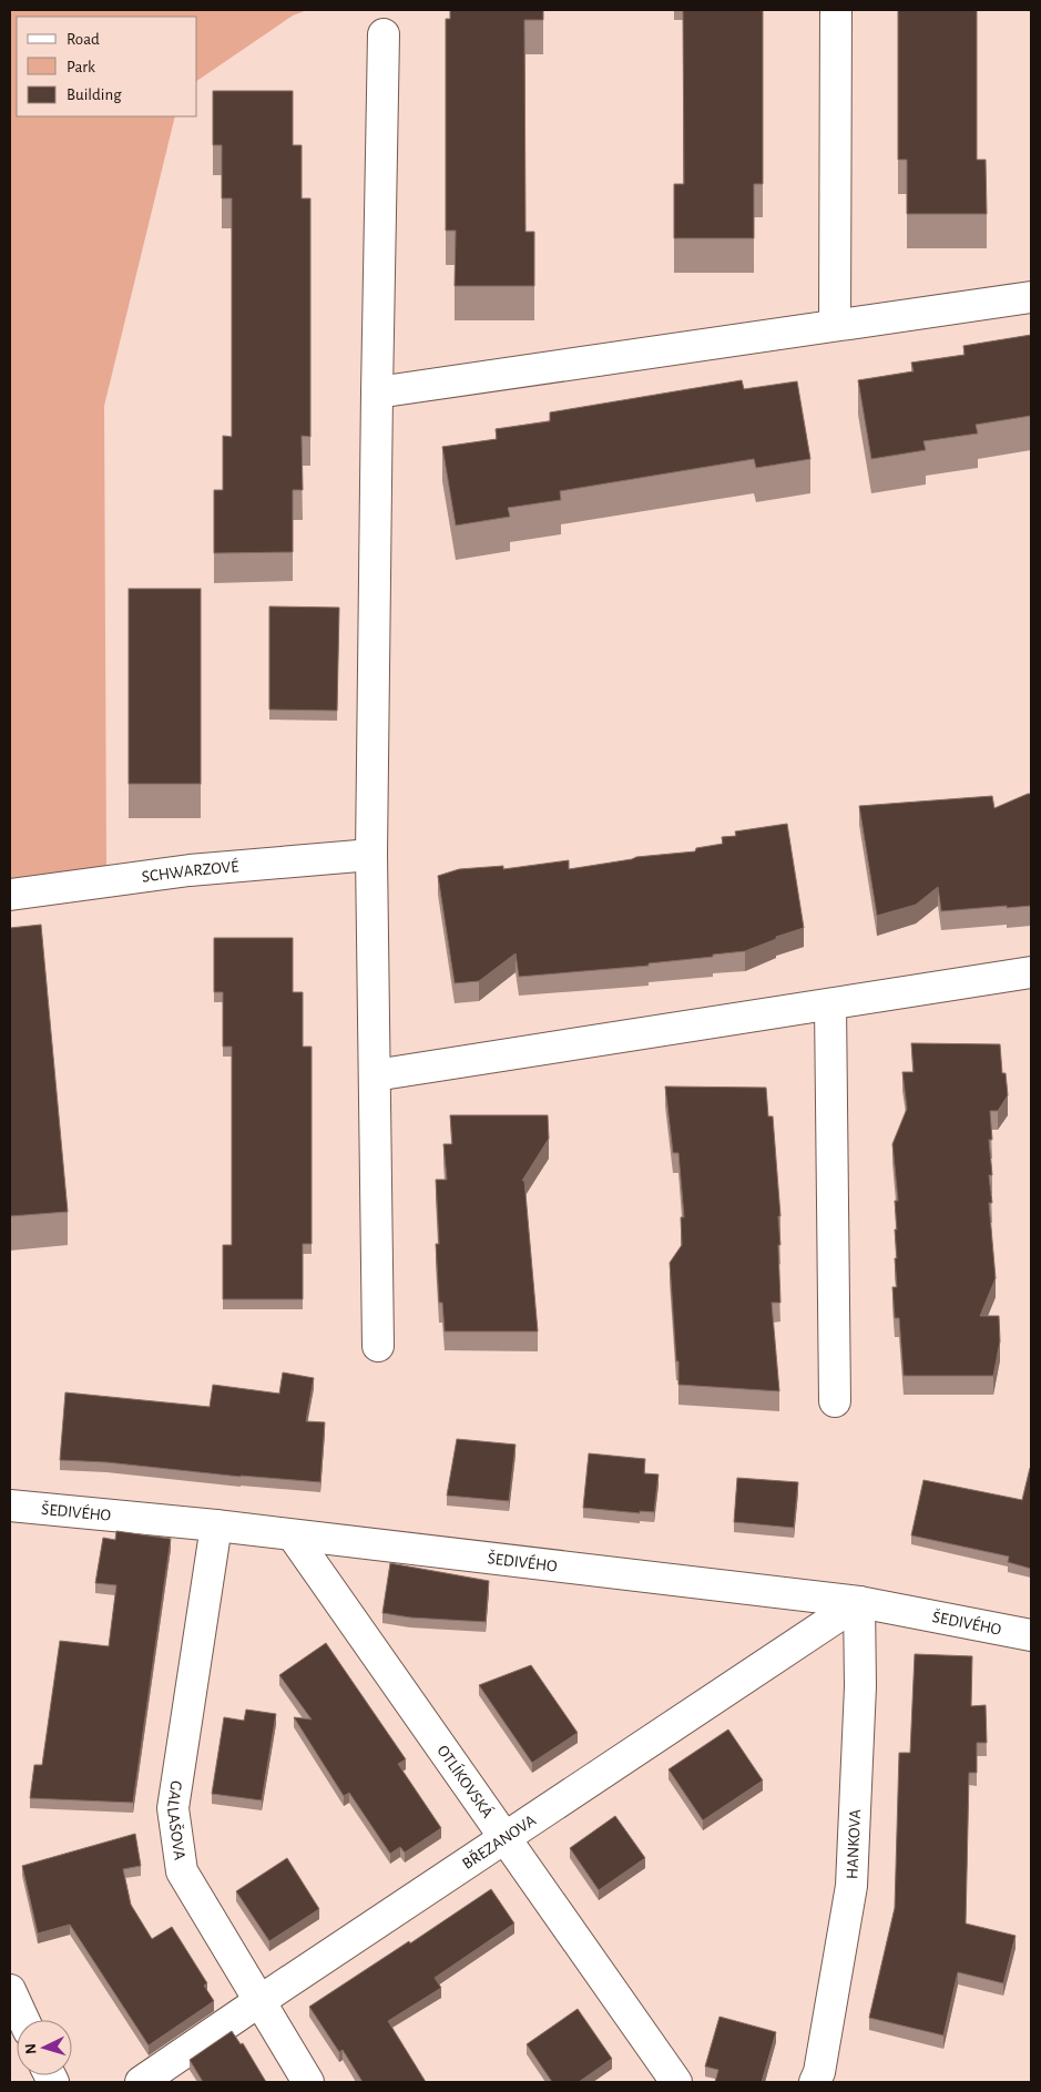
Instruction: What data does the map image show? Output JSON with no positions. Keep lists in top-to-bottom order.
{
  "streets": {
    "street": [
      "SCHWARZOVÉ",
      "ŠEDIVÉHO",
      "OTLÍKOVSKÁ",
      "GALLAŠOVA",
      "BŘEZANOVA",
      "HANKOVA"
    ]
  },
  "crossings": [
    ["ŠEDIVÉHO", "OTLÍKOVSKÁ"],
    ["ŠEDIVÉHO", "GALLAŠOVA"],
    ["ŠEDIVÉHO", "BŘEZANOVA"],
    ["ŠEDIVÉHO", "HANKOVA"],
    ["OTLÍKOVSKÁ", "BŘEZANOVA"],
    ["GALLAŠOVA", "BŘEZANOVA"],
    ["BŘEZANOVA", "HANKOVA"]
  ],
  "legend": ["Road", "Park", "Building"],
  "north": "left"
}
